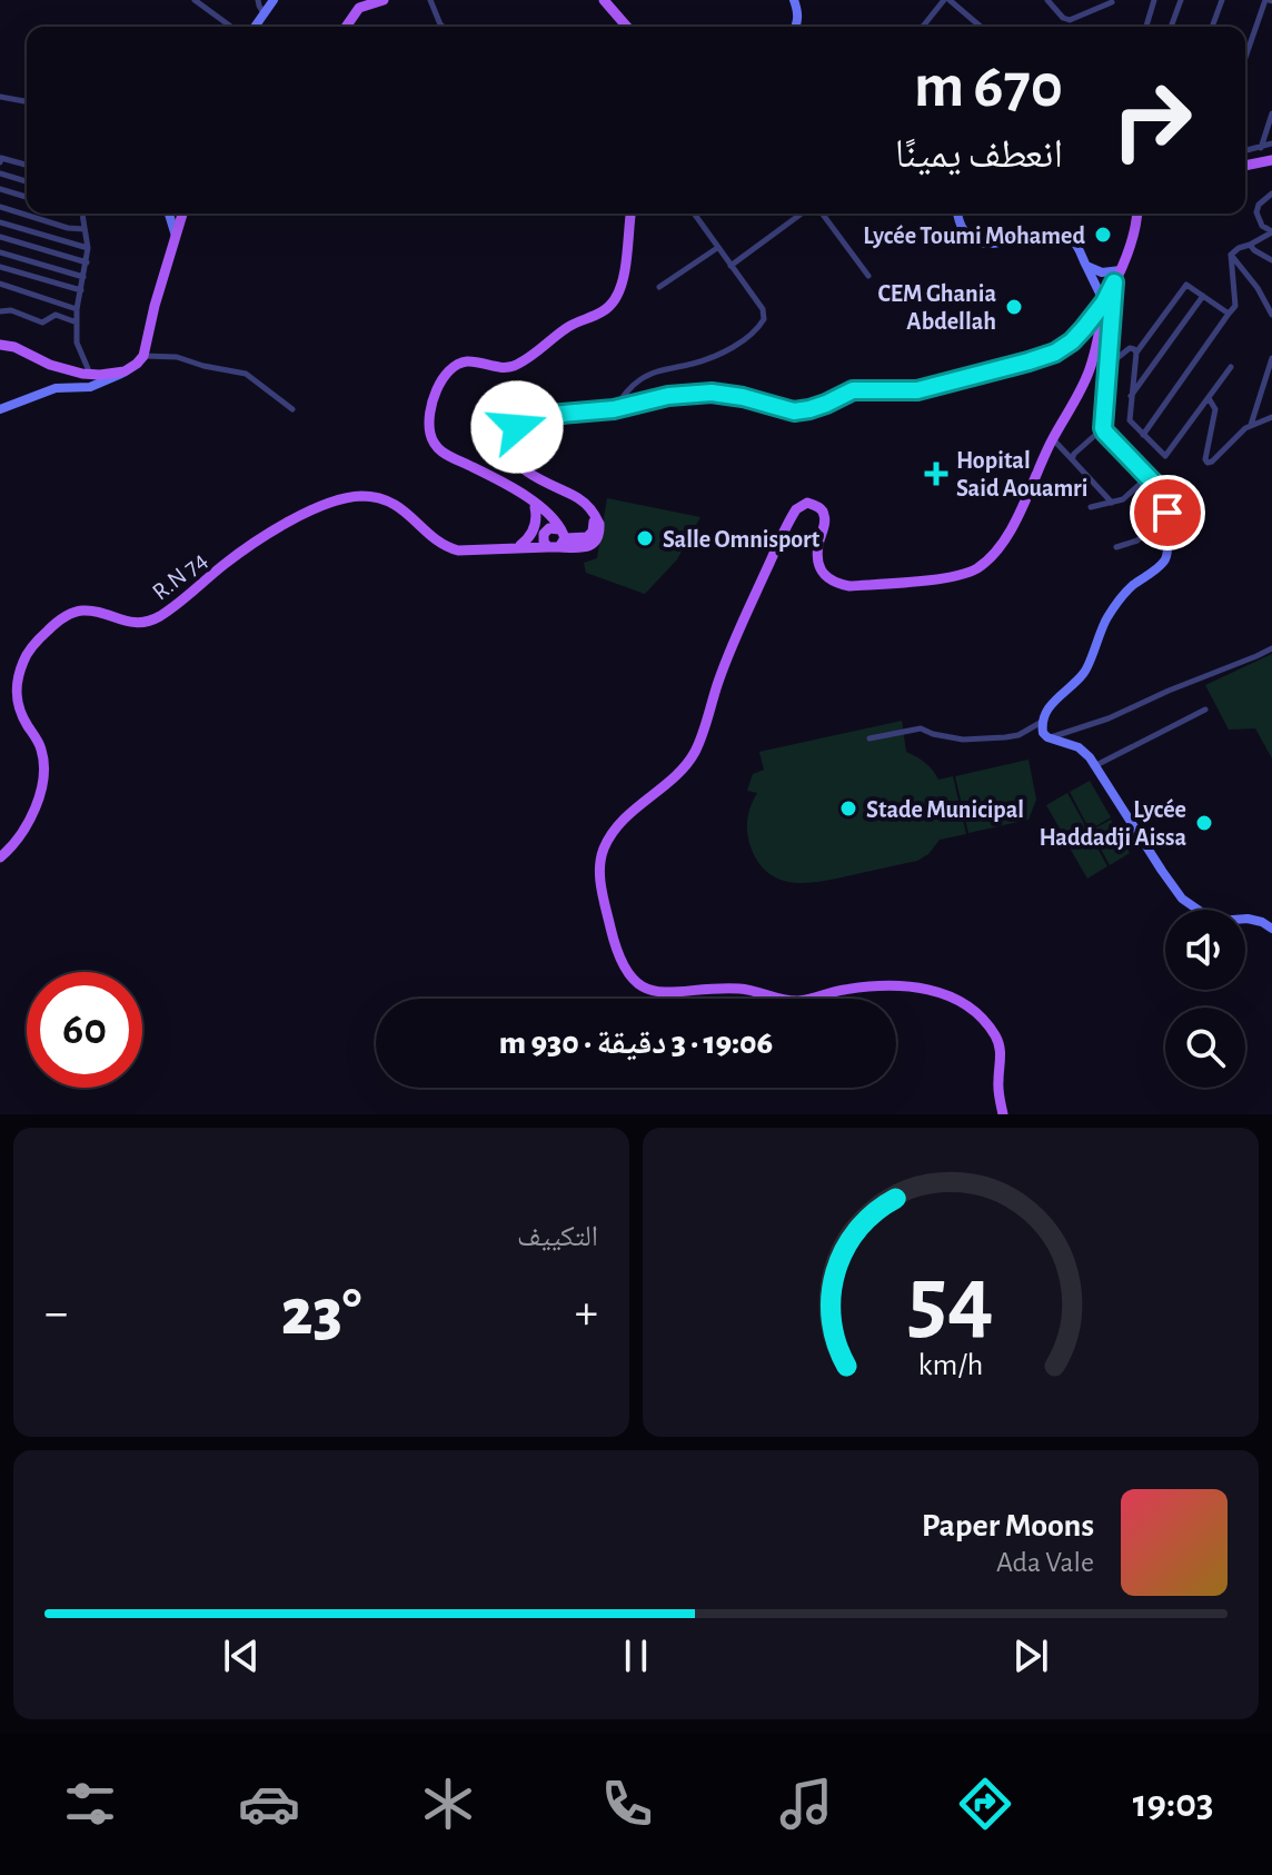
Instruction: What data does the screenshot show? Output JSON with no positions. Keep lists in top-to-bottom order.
{
  "streets": {
    "main road": ["R.N 74"]
  },
  "places": {
    "other": [
      "Lycée Toumi Mohamed",
      "CEM Ghania Abdellah",
      "Salle Omnisport",
      "Stade Municipal",
      "Lycée Haddadji Aissa"
    ],
    "health": ["Hopital Said Aouamri"]
  },
  "page": {
    "turn": ["670 m", "انعطف يمينًا"],
    "limit": "60",
    "trip": "19:06 · 3 دقيقة · 930 m",
    "tile": "التكييف",
    "heat": ["−", "23°", "+"],
    "song": ["Paper Moons", "Ada Vale"],
    "tabs": "19:03",
    "gauge": ["54", "km/h"]
  }
}
